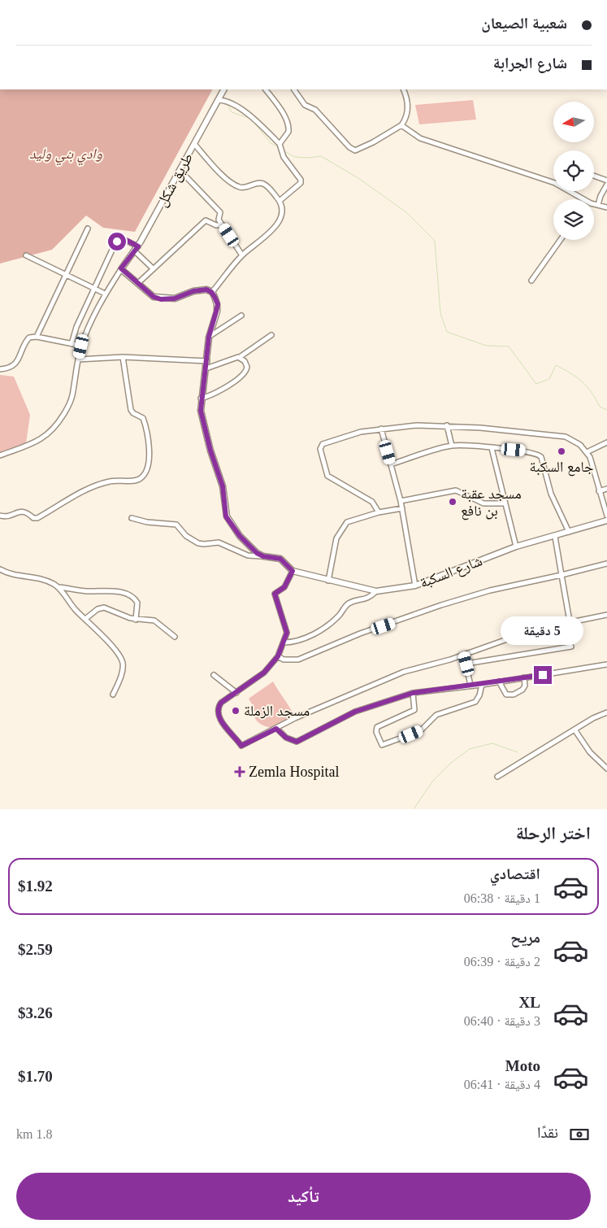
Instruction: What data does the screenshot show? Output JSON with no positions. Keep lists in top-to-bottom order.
{
  "streets": {
    "main road": ["طريق شكل", "شارع السكبة"]
  },
  "parks": ["وادي بني وليد"],
  "places": {
    "other": ["جامع السكبة", "مسجد عقبة بن نافع", "مسجد الزملة"],
    "health": ["Zemla Hospital"]
  },
  "north": "left",
  "page": {
    "banner": ["شعبية الصيعان", "شارع الجرابة"],
    "bubble": "5 دقيقة",
    "heading": "اختر الرحلة",
    "list": [
      {
        "name": "اقتصادي",
        "note": "1 دقيقة · 06:38",
        "value": "$1.92"
      },
      {
        "name": "مريح",
        "note": "2 دقيقة · 06:39",
        "value": "$2.59"
      },
      {
        "name": "XL",
        "note": "3 دقيقة · 06:40",
        "value": "$3.26"
      },
      {
        "name": "Moto",
        "note": "4 دقيقة · 06:41",
        "value": "$1.70"
      }
    ],
    "pay": ["نقدًا", "1.8 km"],
    "buttons": "تأكيد"
  }
}
